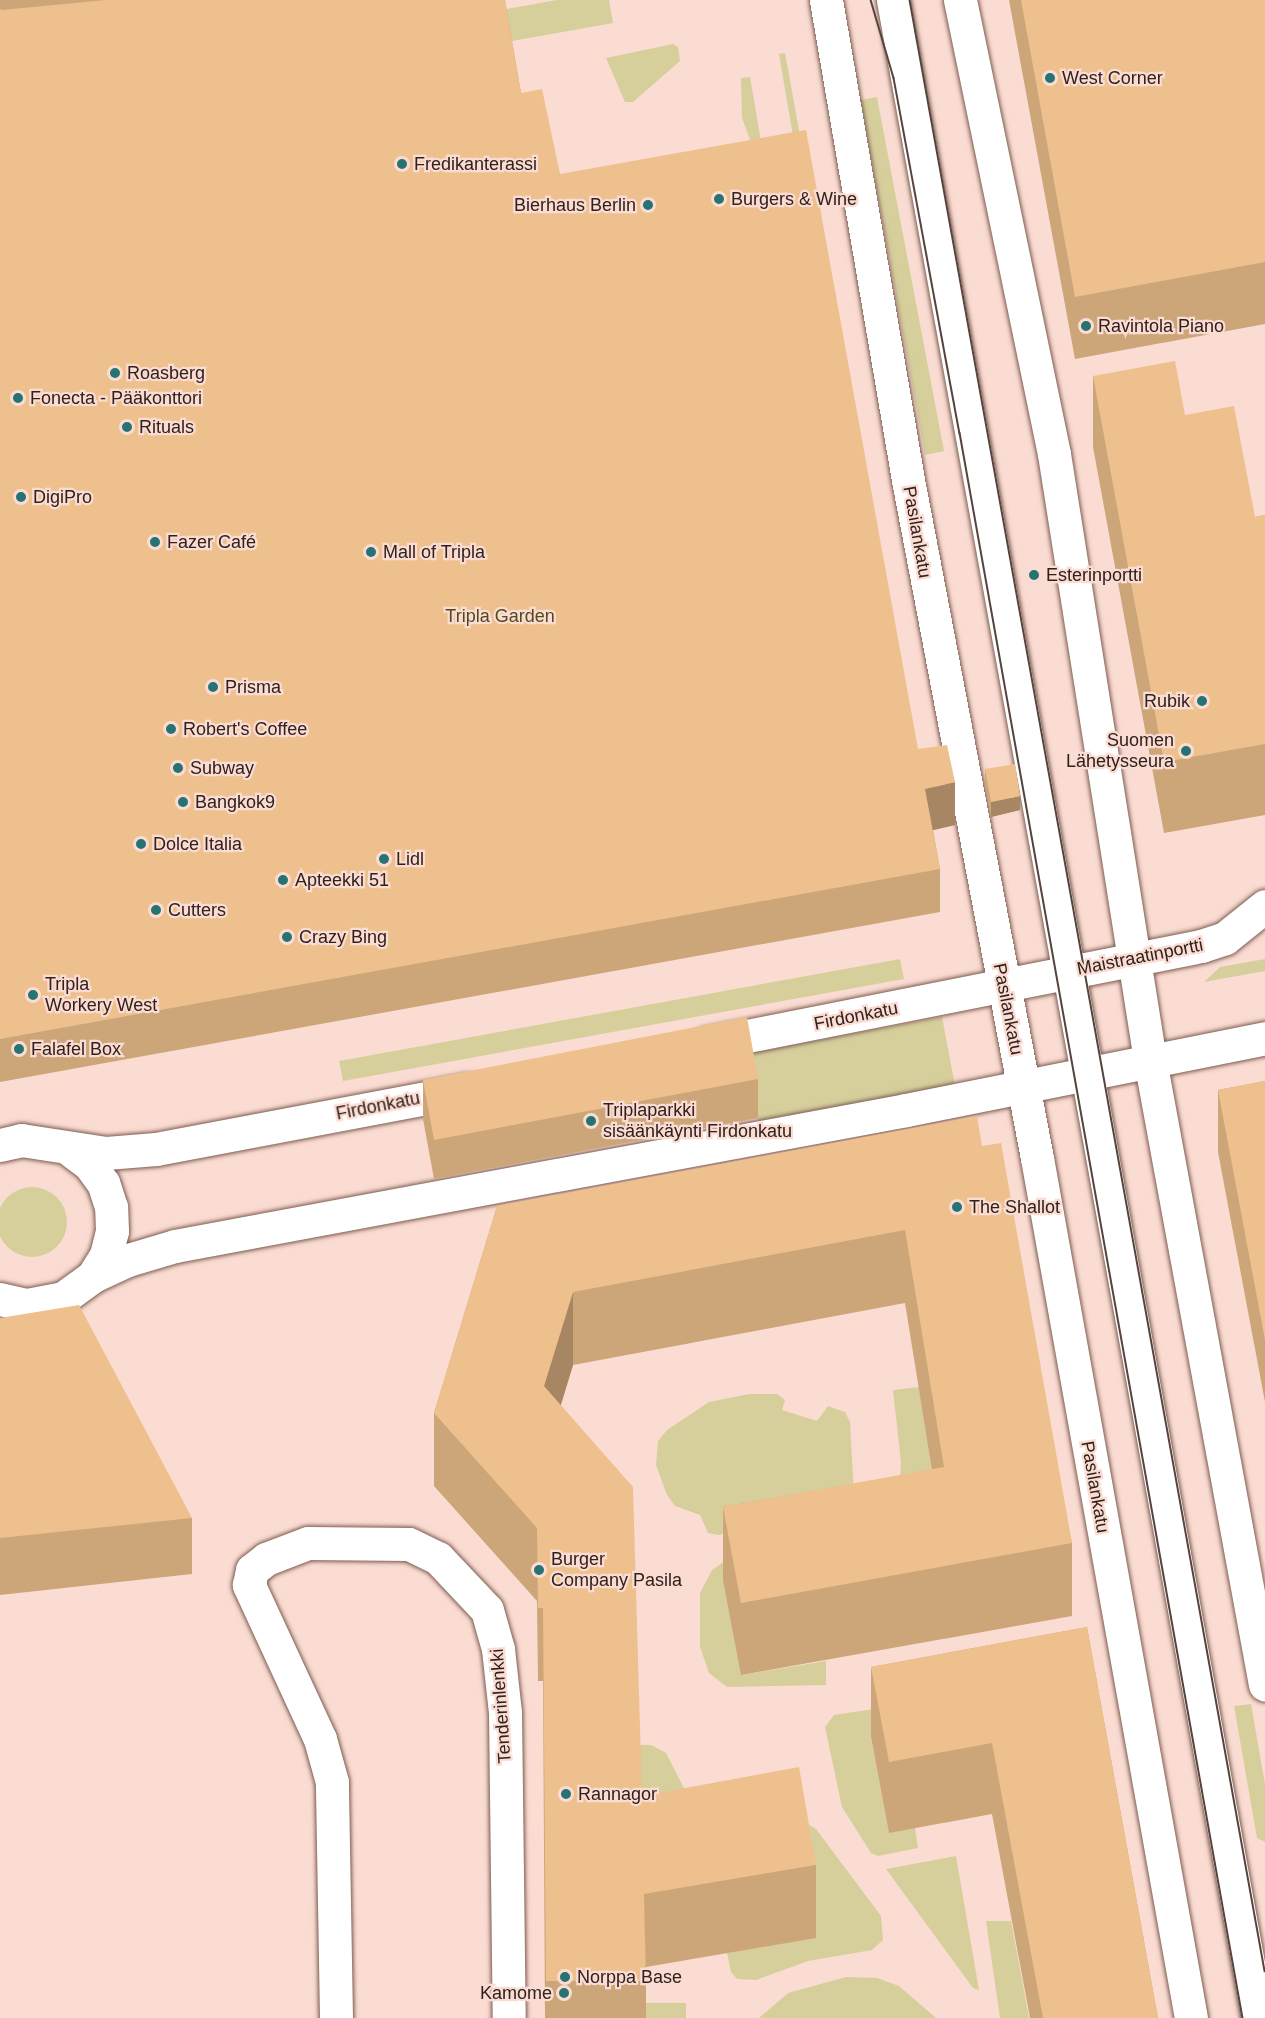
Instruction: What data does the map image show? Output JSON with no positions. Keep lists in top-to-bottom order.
{
  "streets": {
    "street": [
      "Pasilankatu",
      "Maistraatinportti",
      "Firdonkatu",
      "Tenderinlenkki"
    ]
  },
  "crossings": [
    ["Pasilankatu", "Maistraatinportti"],
    ["Pasilankatu", "Firdonkatu"],
    ["Maistraatinportti", "Firdonkatu"]
  ],
  "parks": ["Tripla Garden"],
  "places": [
    "West Corner",
    "Fredikanterassi",
    "Burgers & Wine",
    "Bierhaus Berlin",
    "Ravintola Piano",
    "Roasberg",
    "Fonecta - Pääkonttori",
    "Rituals",
    "DigiPro",
    "Fazer Café",
    "Mall of Tripla",
    "Esterinportti",
    "Prisma",
    "Rubik",
    "Robert's Coffee",
    "Suomen Lähetysseura",
    "Subway",
    "Bangkok9",
    "Dolce Italia",
    "Lidl",
    "Apteekki 51",
    "Cutters",
    "Crazy Bing",
    "Tripla Workery West",
    "Falafel Box",
    "Triplaparkki sisäänkäynti Firdonkatu",
    "The Shallot",
    "Burger Company Pasila",
    "Rannagor",
    "Norppa Base",
    "Kamome"
  ]
}
